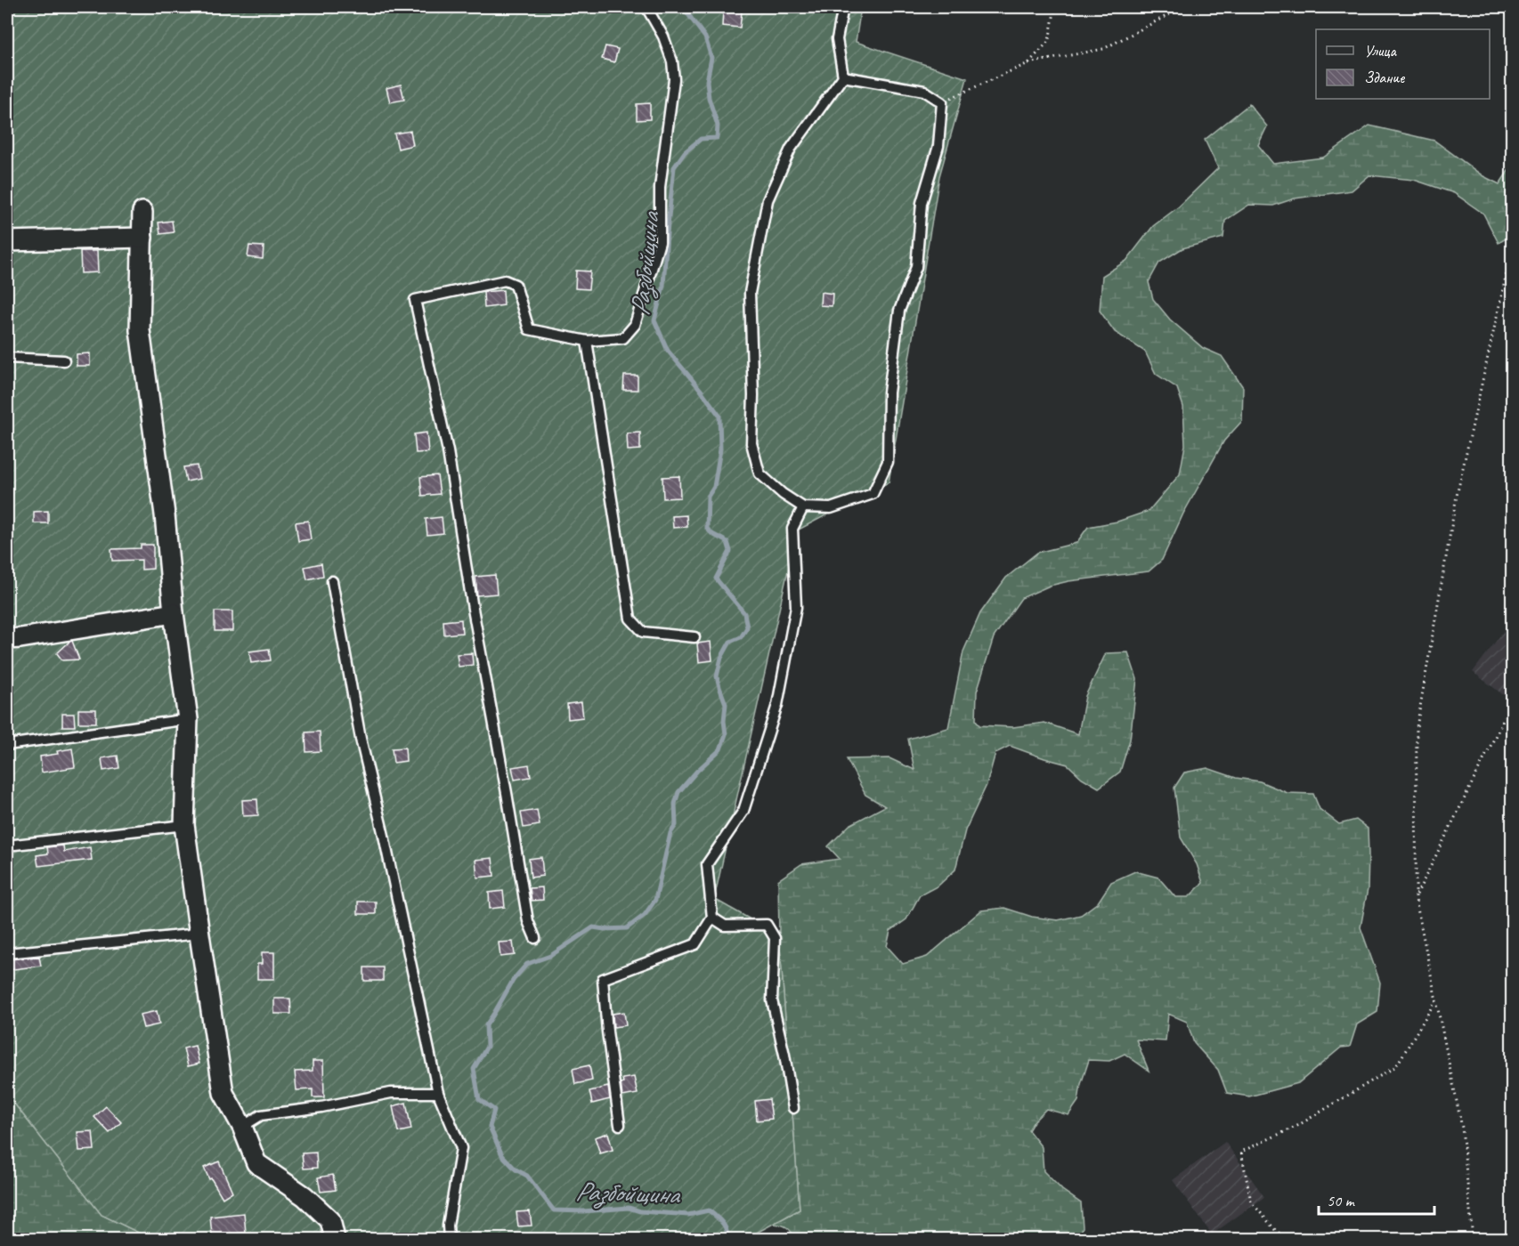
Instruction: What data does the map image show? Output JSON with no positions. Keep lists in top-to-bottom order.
{
  "water": ["Разбойщина"],
  "legend": ["Улица", "Здание"],
  "scale_bar": "50 m"
}
